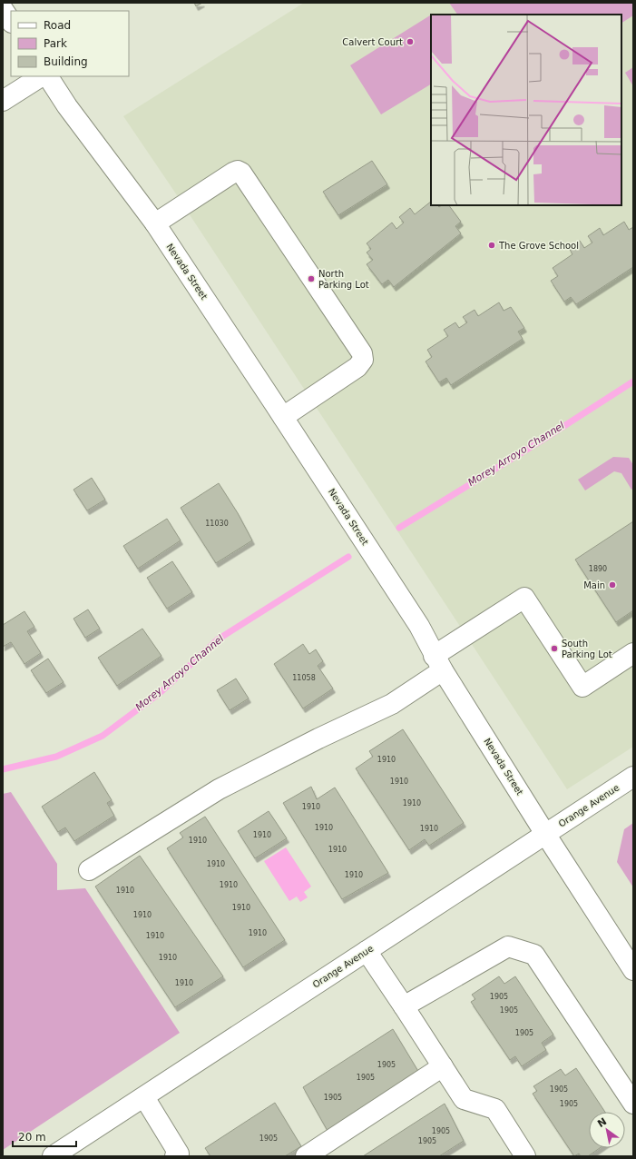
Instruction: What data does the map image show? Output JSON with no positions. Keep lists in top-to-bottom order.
{
  "streets": {
    "street": ["Nevada Street", "Orange Avenue"]
  },
  "crossings": [
    ["Nevada Street", "Orange Avenue"]
  ],
  "water": ["Morey Arroyo Channel"],
  "places": [
    "Calvert Court",
    "The Grove School",
    "North Parking Lot",
    "Main",
    "South Parking Lot"
  ],
  "house_numbers": [
    "11030",
    "1890",
    "11058",
    "1910",
    "1910",
    "1910",
    "1910",
    "1910",
    "1910",
    "1910",
    "1910",
    "1910",
    "1910",
    "1910",
    "1910",
    "1910",
    "1910",
    "1910",
    "1910",
    "1910",
    "1910",
    "1910",
    "1905",
    "1905",
    "1905",
    "1905",
    "1905",
    "1905",
    "1905",
    "1905",
    "1905",
    "1905",
    "1905"
  ],
  "legend": ["Road", "Park", "Building"],
  "scale_bar": "20 m",
  "north": "top left"
}
